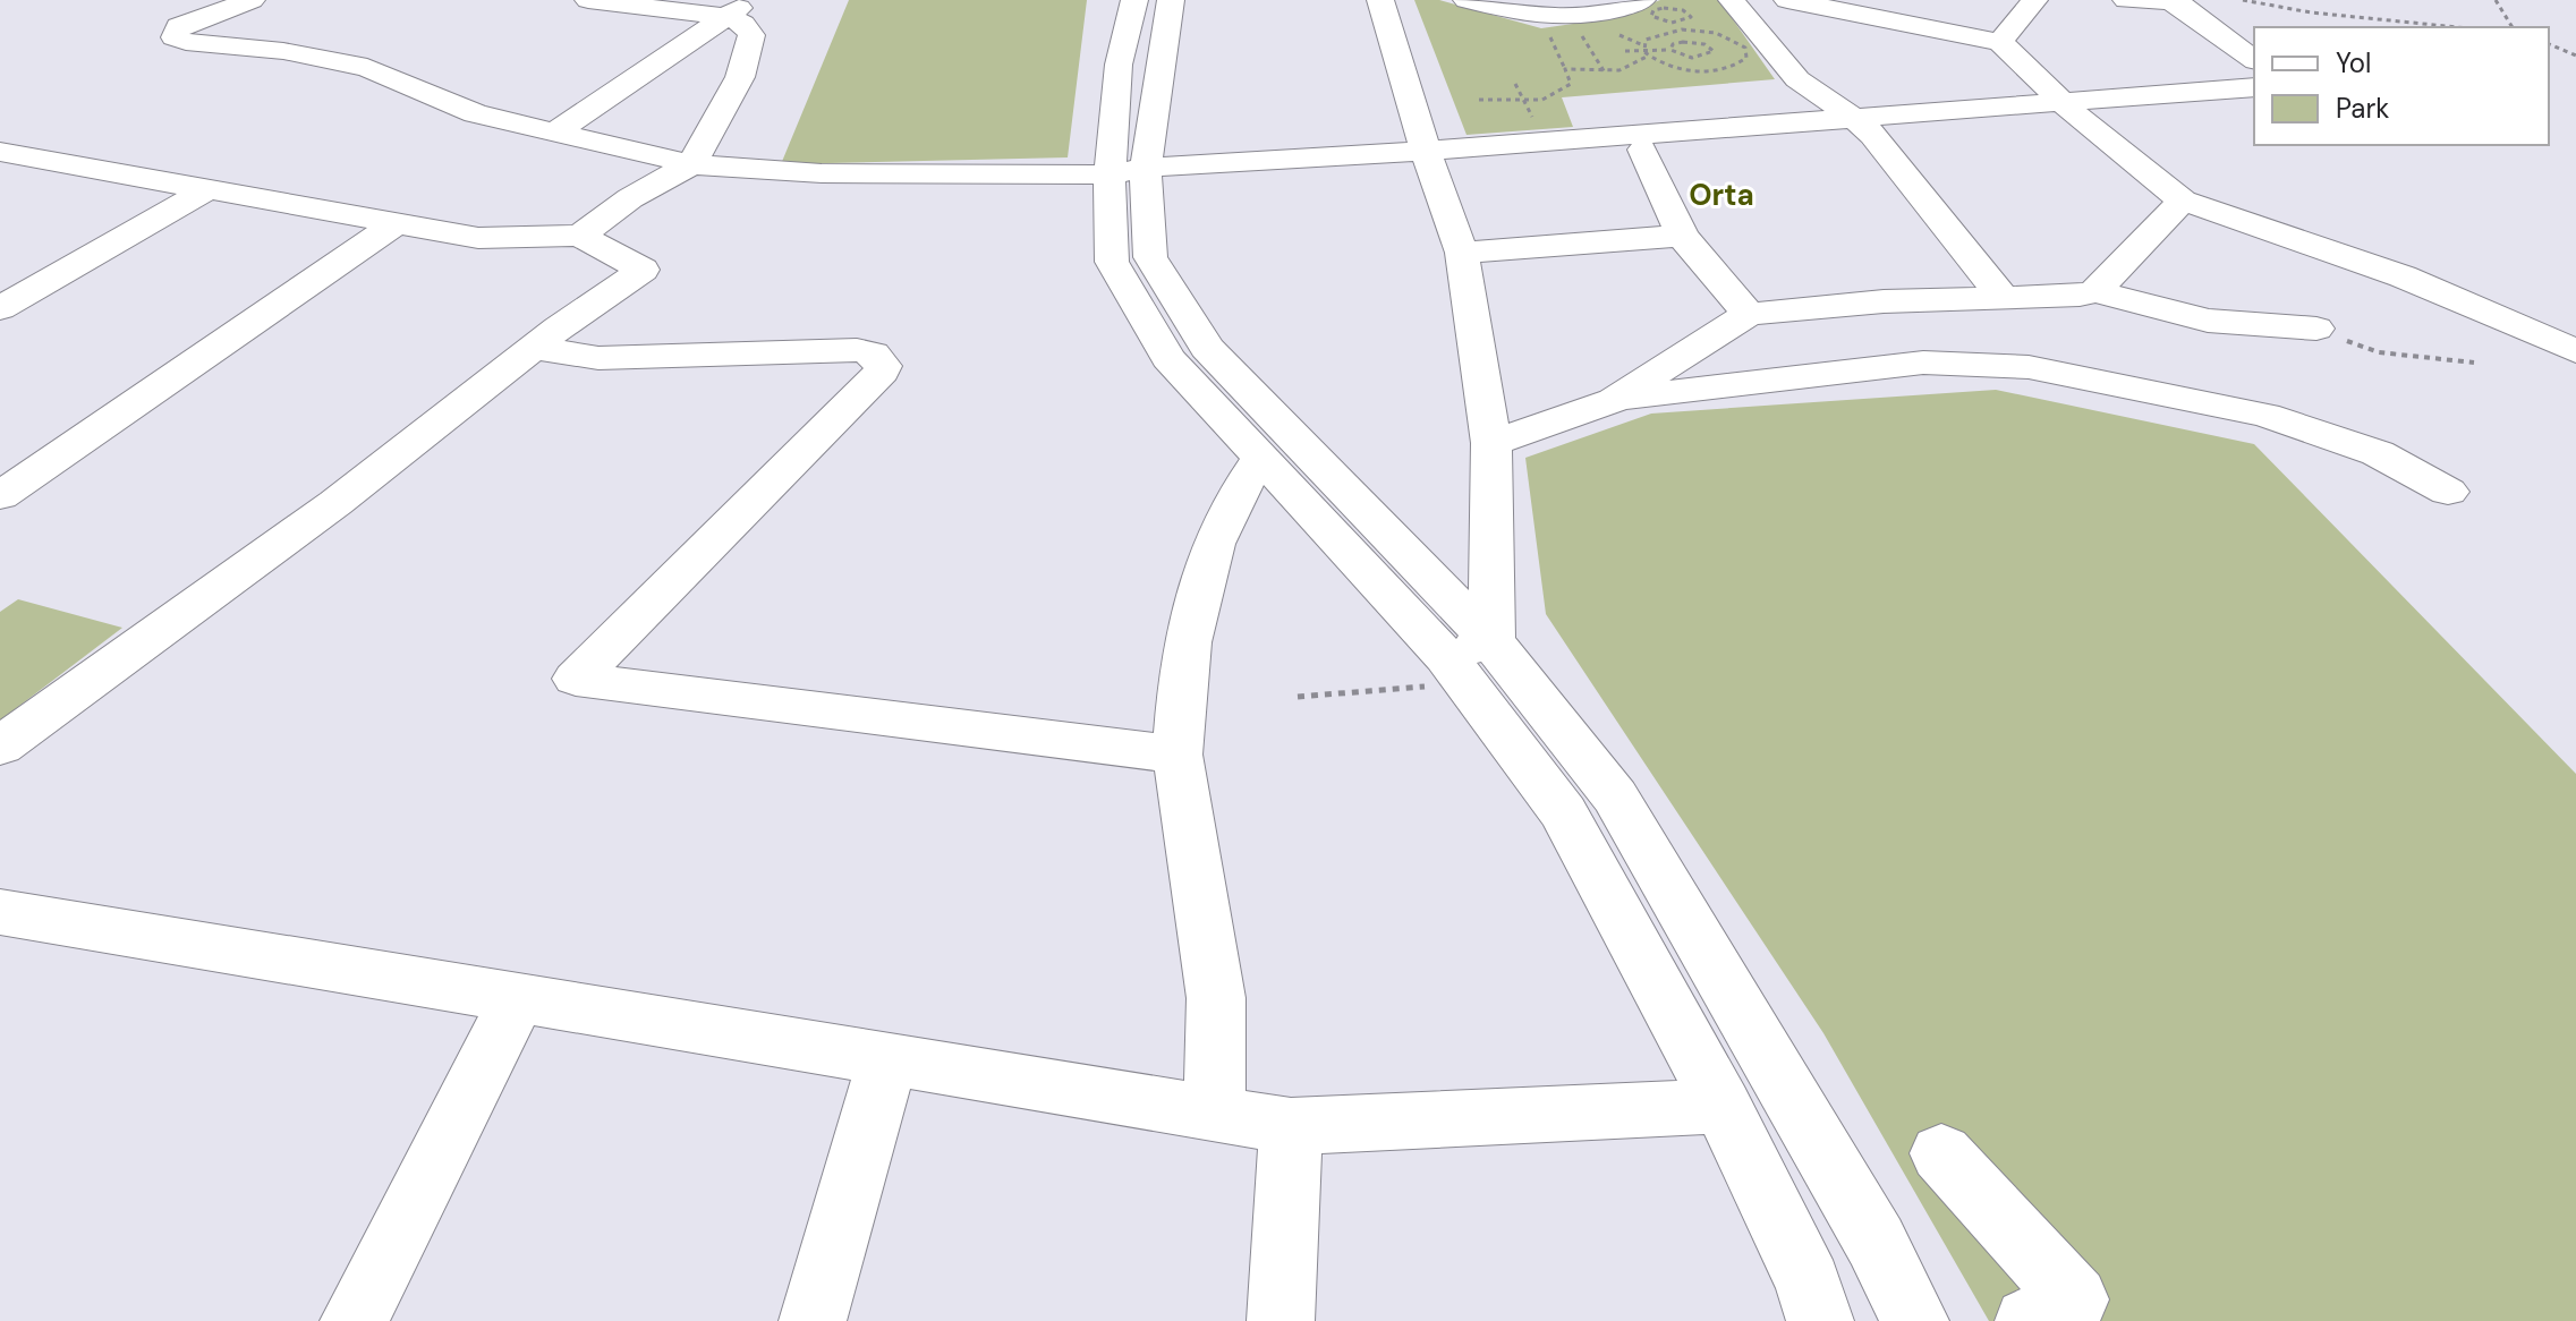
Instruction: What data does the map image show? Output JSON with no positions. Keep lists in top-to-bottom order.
{
  "districts": ["Orta"],
  "legend": ["Yol", "Park"]
}
